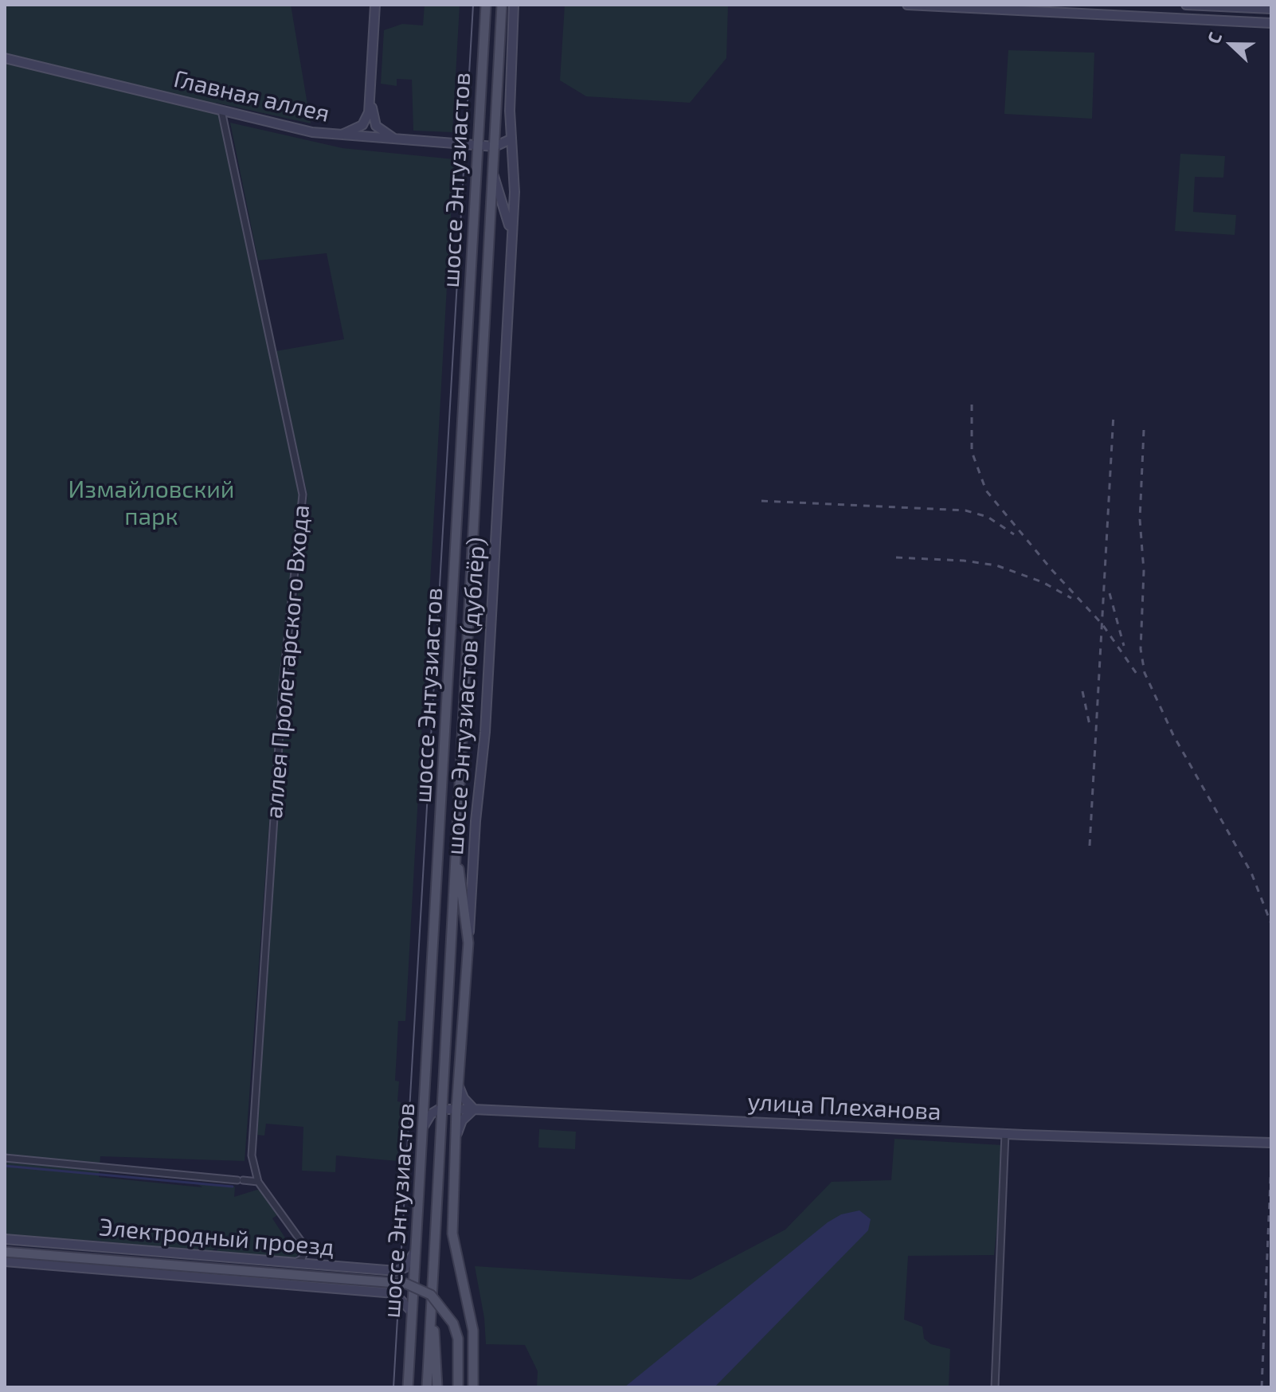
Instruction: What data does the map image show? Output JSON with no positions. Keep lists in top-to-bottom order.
{
  "streets": {
    "main road": [
      "Главная аллея",
      "шоссе Энтузиастов",
      "шоссе Энтузиастов (дублёр)",
      "улица Плеханова",
      "Электродный проезд"
    ],
    "street": ["аллея Пролетарского Входа"]
  },
  "crossings": [
    ["Главная аллея", "шоссе Энтузиастов"],
    ["Главная аллея", "аллея Пролетарского Входа"],
    ["шоссе Энтузиастов", "улица Плеханова"],
    ["шоссе Энтузиастов", "Электродный проезд"],
    ["аллея Пролетарского Входа", "Электродный проезд"],
    ["шоссе Энтузиастов (дублёр)", "улица Плеханова"]
  ],
  "parks": ["Измайловский парк"],
  "north": "left"
}
